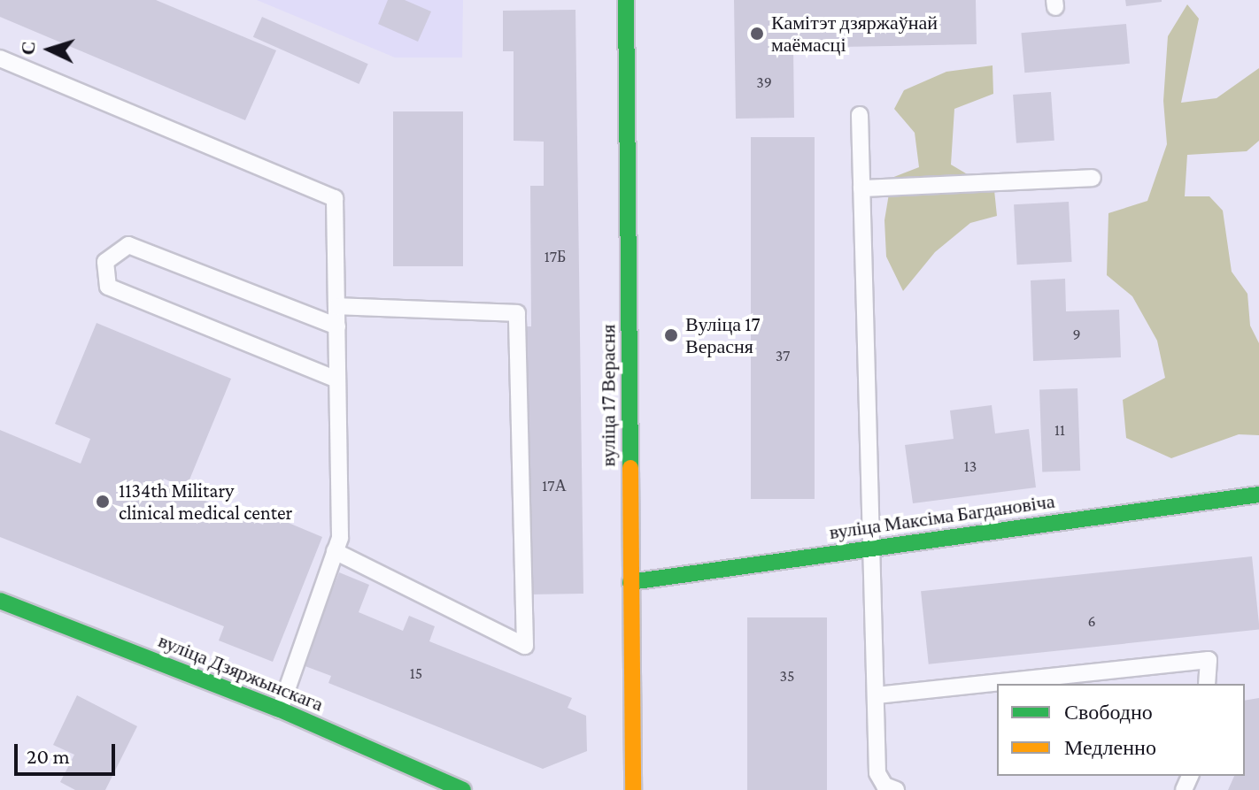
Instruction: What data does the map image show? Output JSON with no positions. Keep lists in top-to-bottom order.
{
  "streets": {
    "street": ["вуліца 17 Верасня", "вуліца Максіма Багдановіча", "вуліца Дзяржынскага"]
  },
  "crossings": [
    ["вуліца 17 Верасня", "вуліца Максіма Багдановіча"]
  ],
  "places": ["Камітэт дзяржаўнай маёмасці", "Вуліца 17 Верасня", "1134th Military clinical medical center"],
  "house_numbers": [
    "39",
    "17Б",
    "9",
    "37",
    "11",
    "13",
    "17А",
    "6",
    "15",
    "35"
  ],
  "legend": ["Свободно", "Медленно"],
  "scale_bar": "20 m",
  "north": "left"
}
